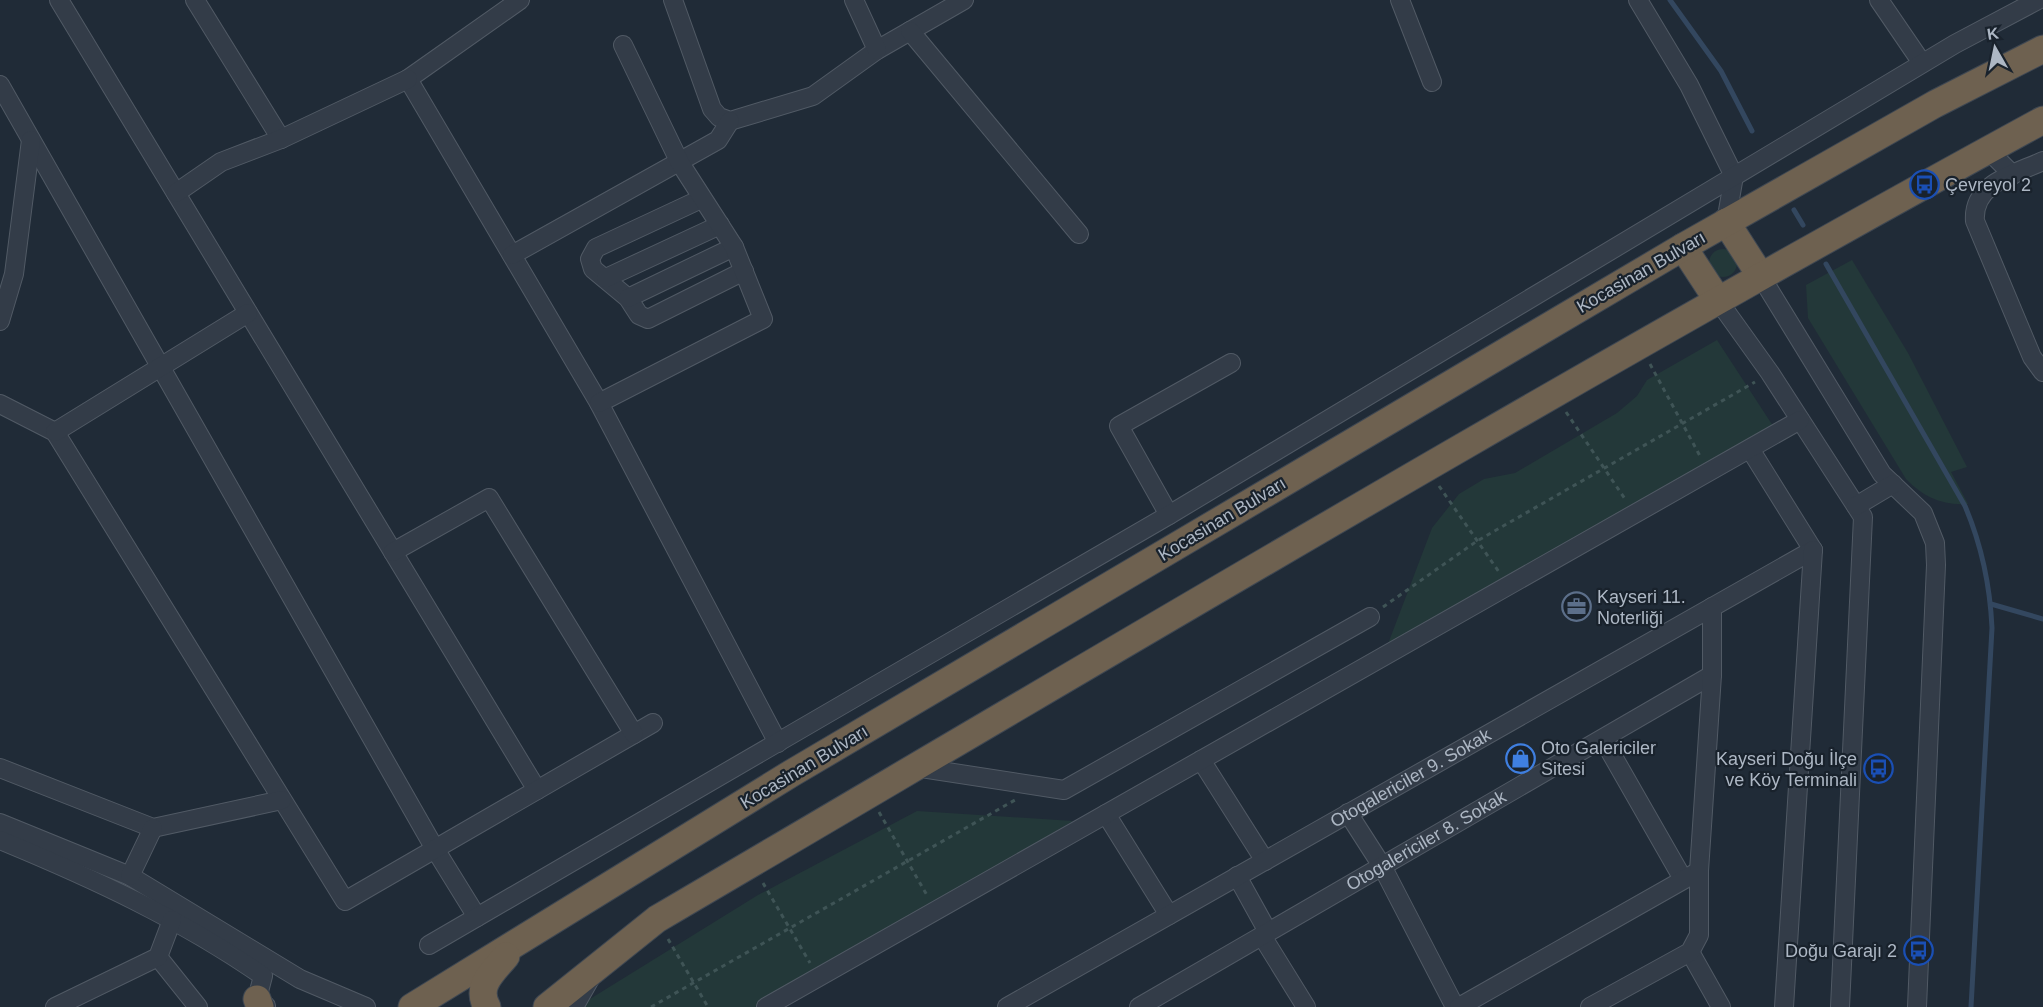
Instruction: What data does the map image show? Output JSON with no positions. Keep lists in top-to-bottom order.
{
  "streets": {
    "highway": ["Kocasinan Bulvarı"],
    "street": ["Otogalericiler 9. Sokak", "Otogalericiler 8. Sokak"]
  },
  "places": {
    "bus stop": ["Çevreyol 2", "Kayseri Doğu İlçe ve Köy Terminali", "Doğu Garajı 2"],
    "office": ["Kayseri 11. Noterliği"],
    "shop": ["Oto Galericiler Sitesi"]
  },
  "north": "top"
}
